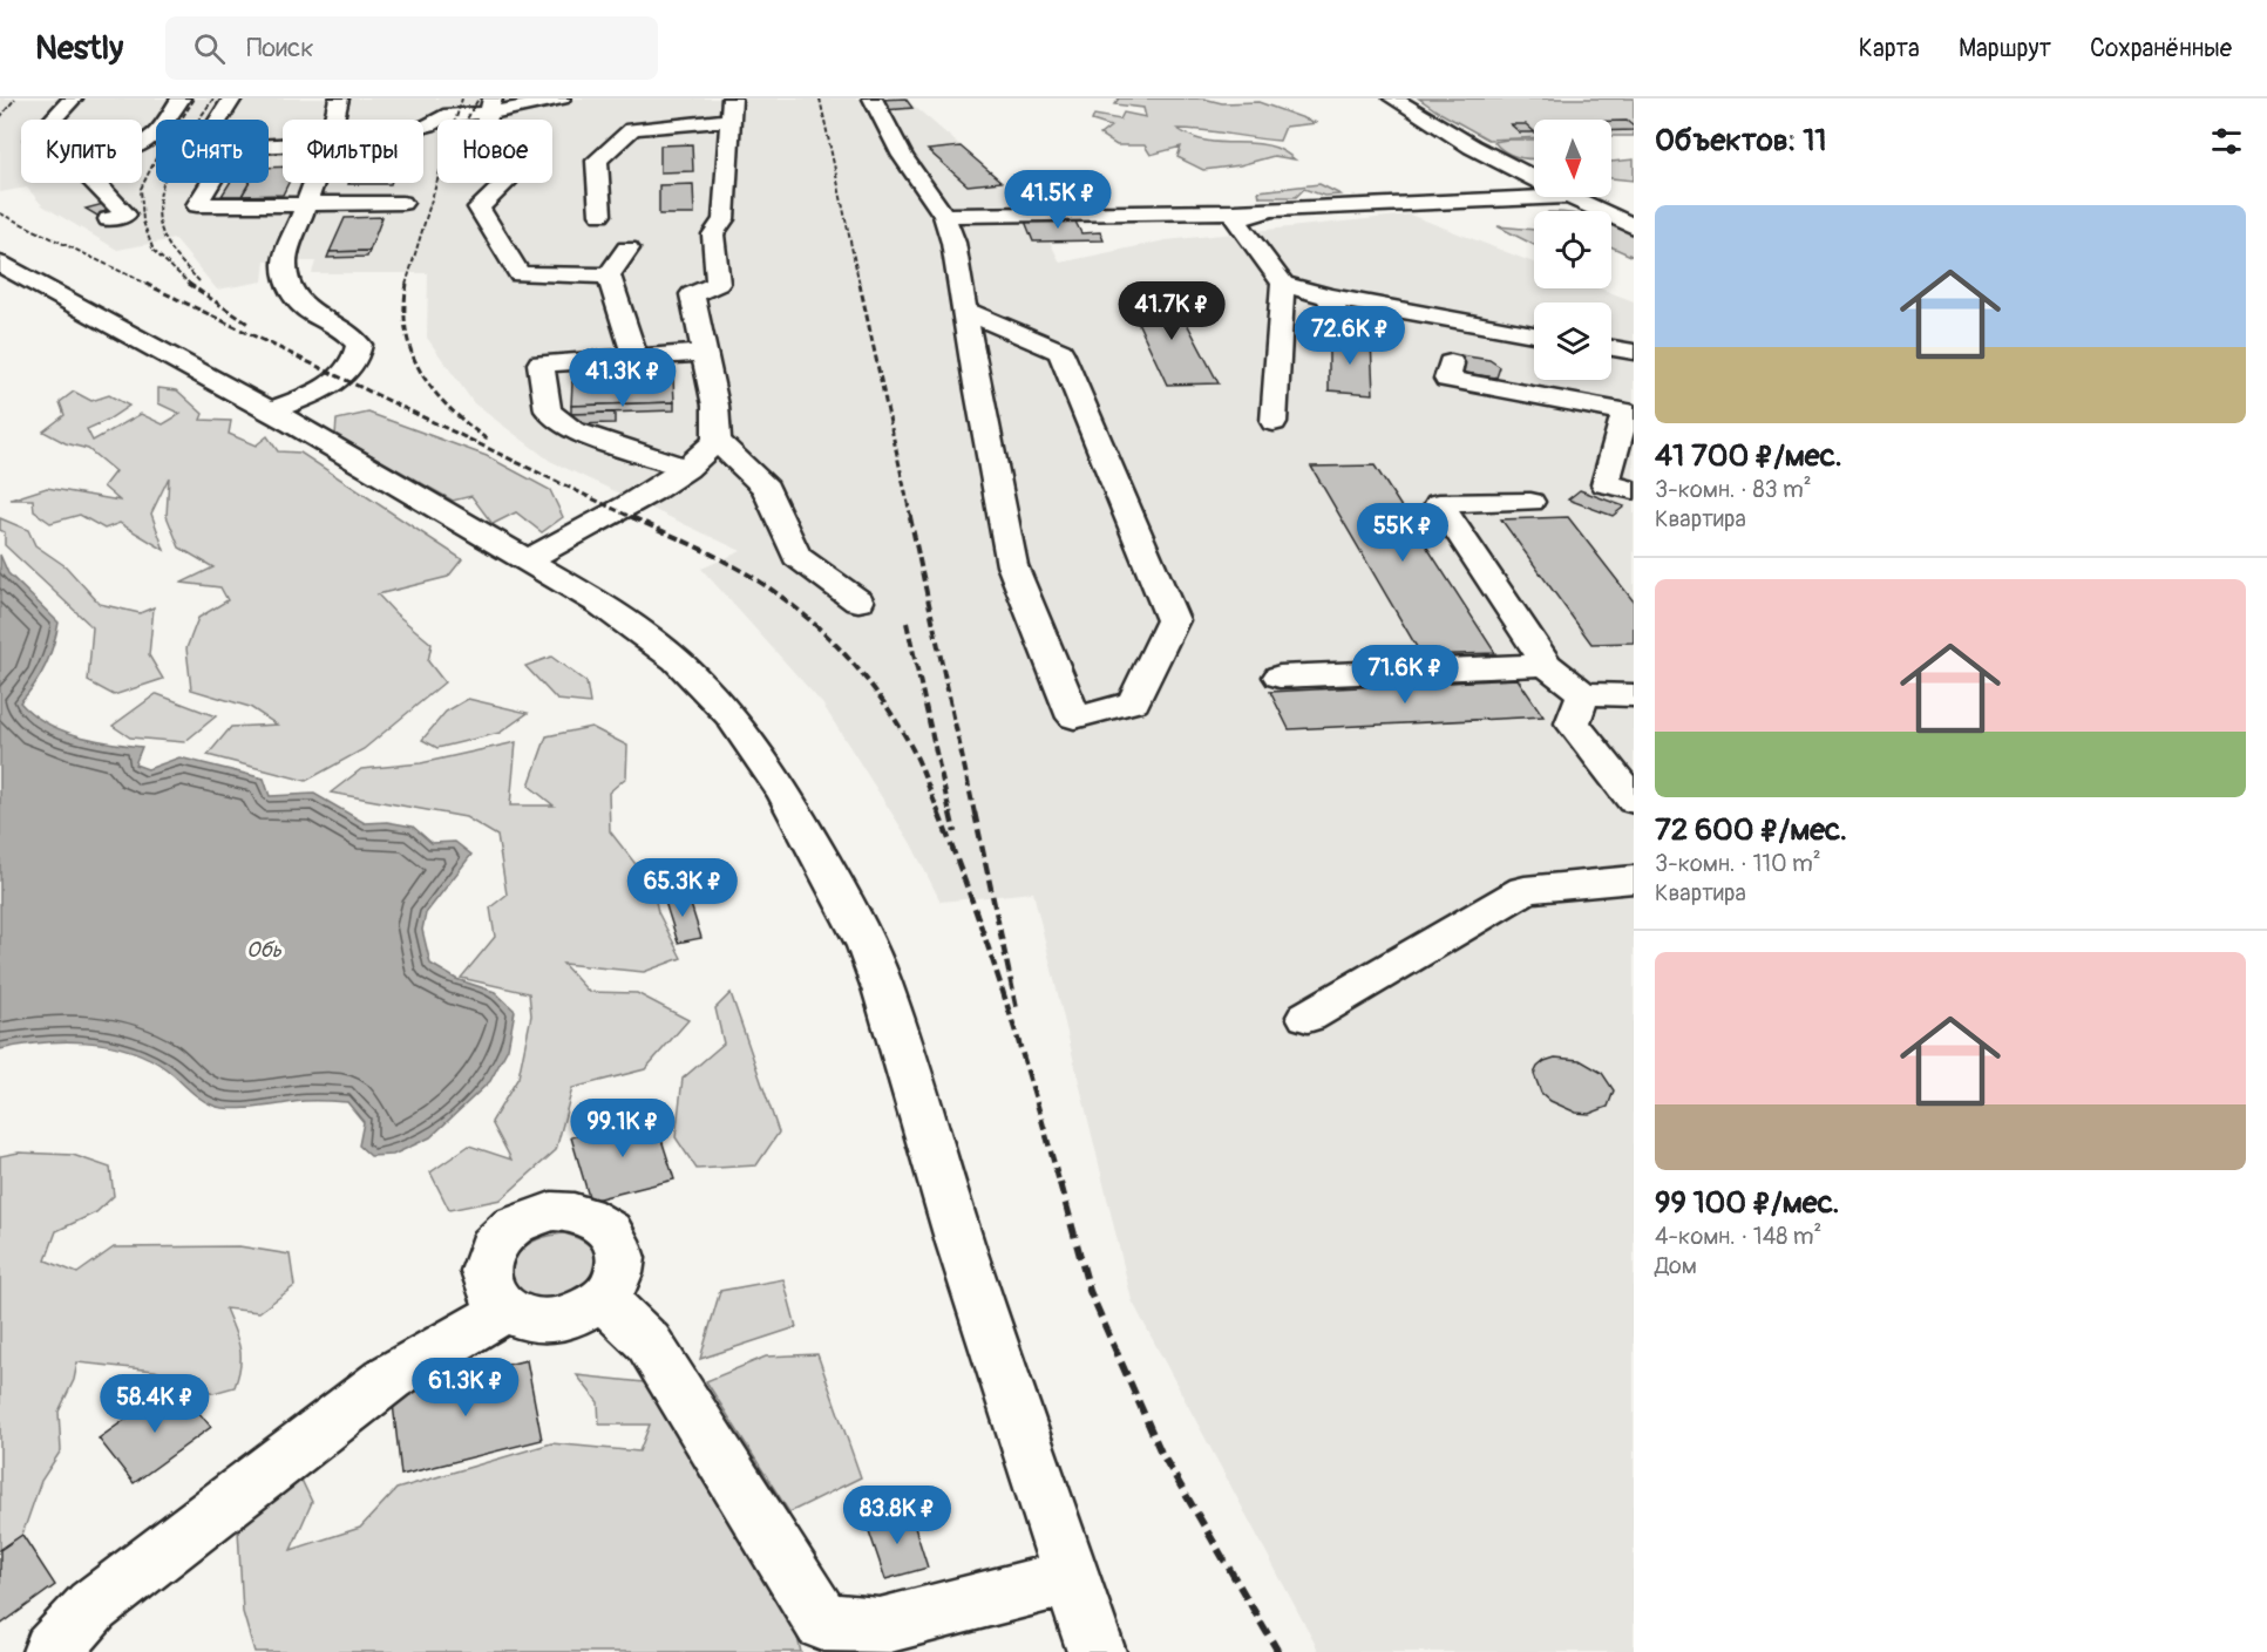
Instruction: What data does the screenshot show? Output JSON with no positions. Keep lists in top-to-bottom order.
{
  "water": ["Обь"],
  "north": "bottom",
  "page": {
    "header": "Nestly",
    "search": "Поиск",
    "nav": ["Карта", "Маршрут", "Сохранённые"],
    "heading": "Объектов: 11",
    "chip": [
      "Купить",
      "Снять",
      "Фильтры",
      "Новое"
    ],
    "price": [
      "41.5K ₽",
      "41.7K ₽",
      "72.6K ₽",
      "41.3K ₽",
      "55K ₽",
      "71.6K ₽",
      "65.3K ₽",
      "99.1K ₽",
      "61.3K ₽",
      "58.4K ₽",
      "83.8K ₽"
    ],
    "list": [
      {
        "name": "41 700 ₽/мес.",
        "note": "3-комн. · 83 m² · Квартира"
      },
      {
        "name": "72 600 ₽/мес.",
        "note": "3-комн. · 110 m² · Квартира"
      },
      {
        "name": "99 100 ₽/мес.",
        "note": "4-комн. · 148 m² · Дом"
      }
    ]
  }
}
